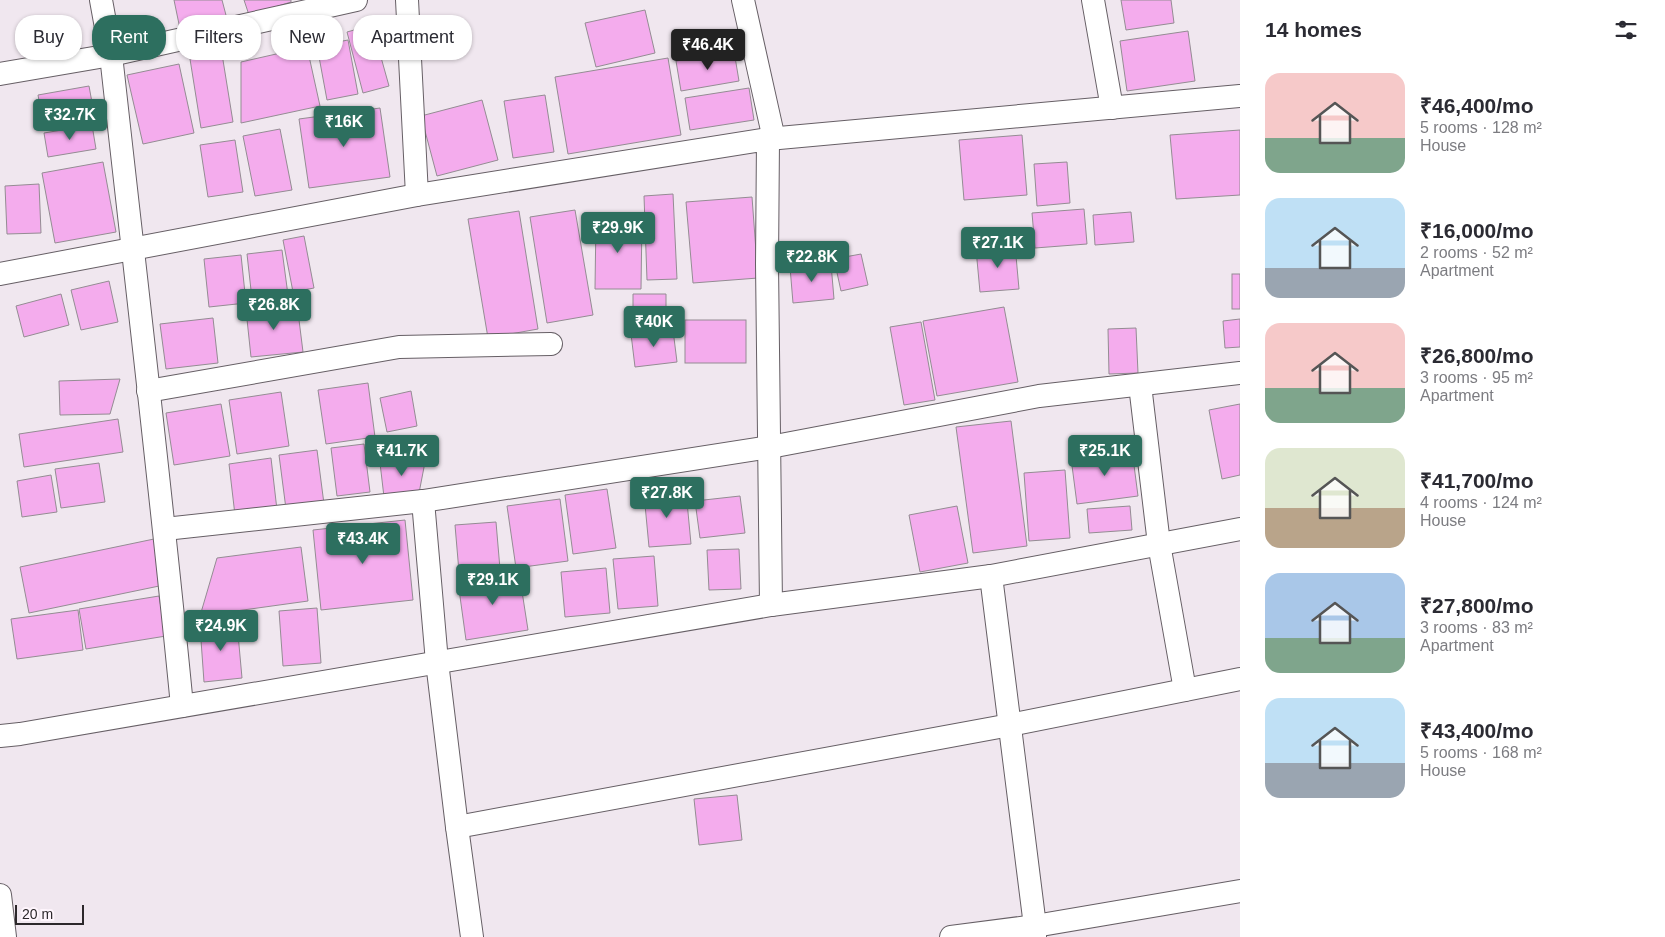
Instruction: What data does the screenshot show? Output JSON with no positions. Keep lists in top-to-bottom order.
{
  "scale_bar": "20 m",
  "page": {
    "heading": "14 homes",
    "chip": [
      "Buy",
      "Rent",
      "Filters",
      "New",
      "Apartment"
    ],
    "price": [
      "₹46.4K",
      "₹32.7K",
      "₹16K",
      "₹29.9K",
      "₹27.1K",
      "₹22.8K",
      "₹26.8K",
      "₹40K",
      "₹41.7K",
      "₹25.1K",
      "₹27.8K",
      "₹43.4K",
      "₹29.1K",
      "₹24.9K"
    ],
    "list": [
      {
        "name": "₹46,400/mo",
        "note": "5 rooms · 128 m² · House"
      },
      {
        "name": "₹16,000/mo",
        "note": "2 rooms · 52 m² · Apartment"
      },
      {
        "name": "₹26,800/mo",
        "note": "3 rooms · 95 m² · Apartment"
      },
      {
        "name": "₹41,700/mo",
        "note": "4 rooms · 124 m² · House"
      },
      {
        "name": "₹27,800/mo",
        "note": "3 rooms · 83 m² · Apartment"
      },
      {
        "name": "₹43,400/mo",
        "note": "5 rooms · 168 m² · House"
      }
    ],
    "scale": "20 m"
  }
}
